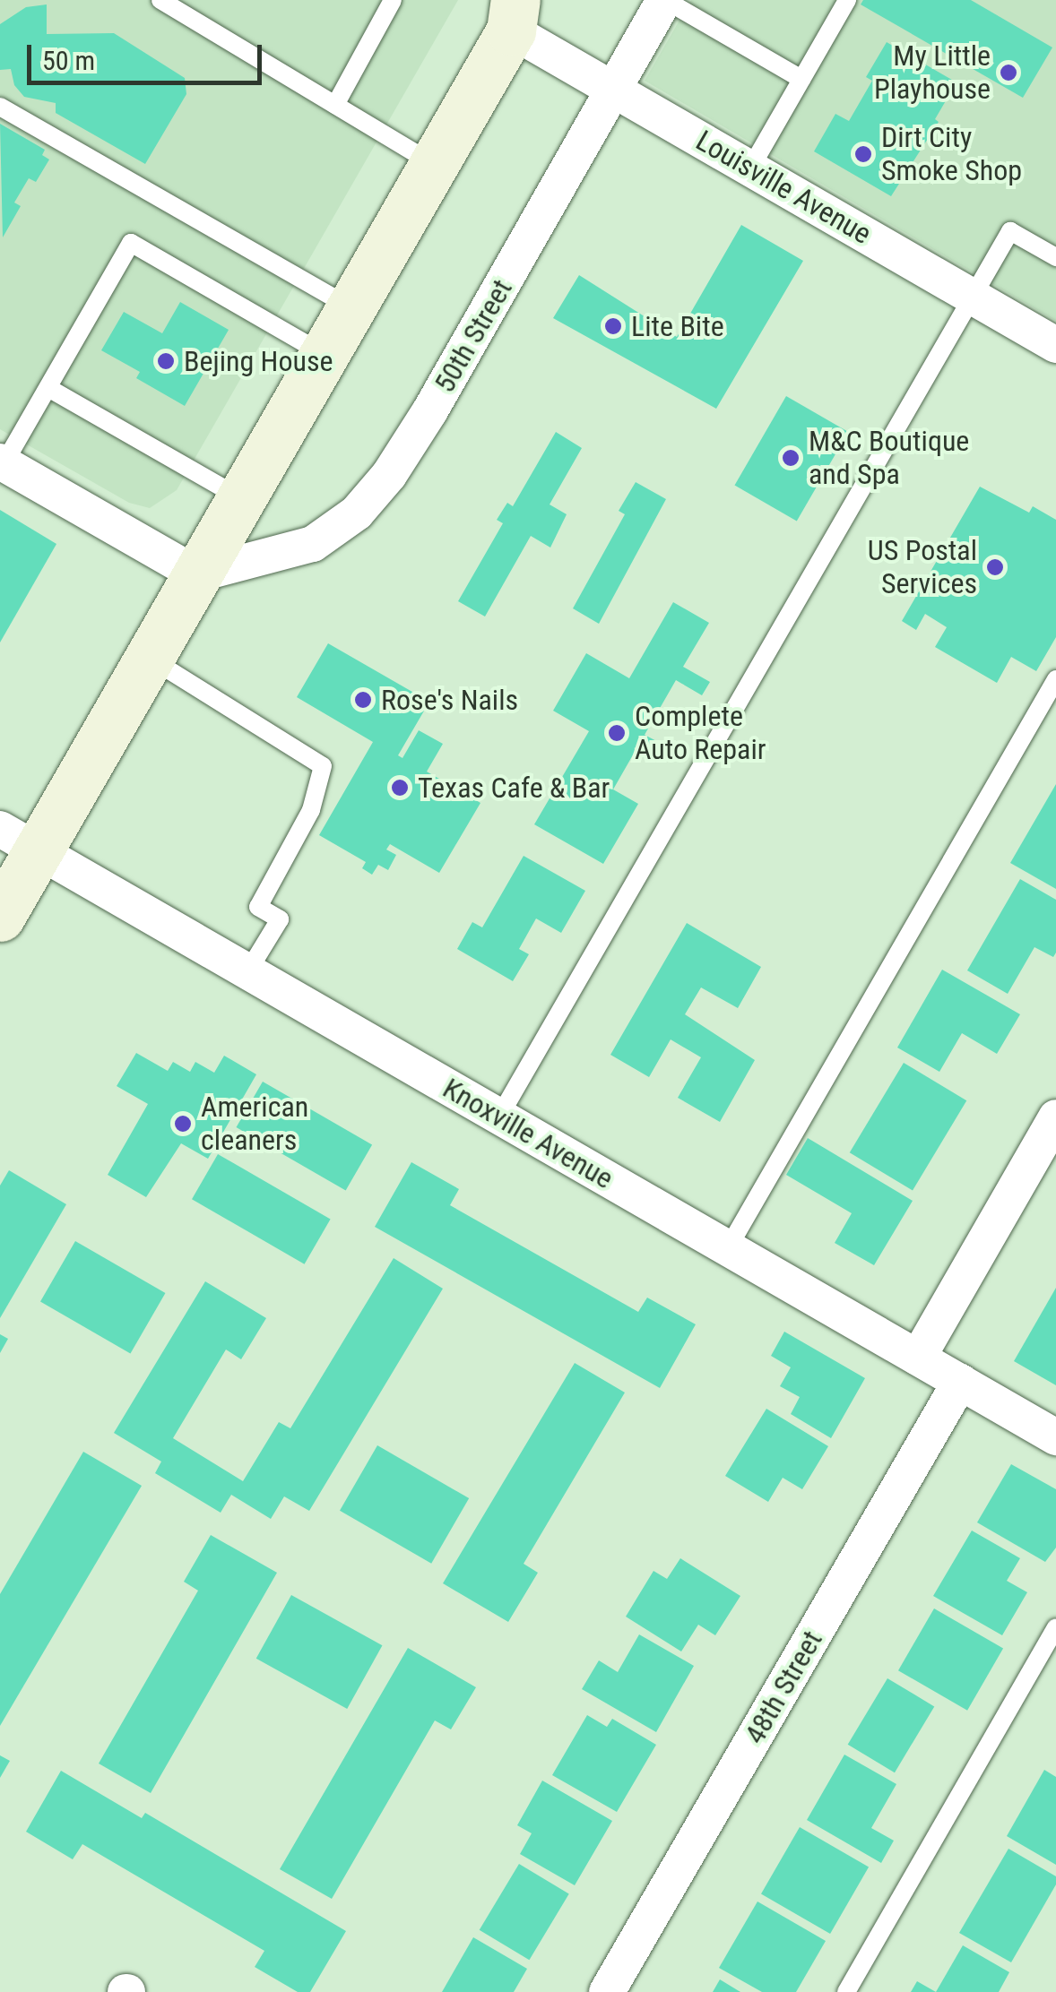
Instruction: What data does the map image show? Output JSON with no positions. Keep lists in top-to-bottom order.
{
  "streets": {
    "street": [
      "Louisville Avenue",
      "50th Street",
      "Knoxville Avenue",
      "48th Street"
    ]
  },
  "crossings": [
    ["Louisville Avenue", "50th Street"],
    ["Knoxville Avenue", "48th Street"]
  ],
  "places": [
    "My Little Playhouse",
    "Dirt City Smoke Shop",
    "Lite Bite",
    "Bejing House",
    "M&C Boutique and Spa",
    "US Postal Services",
    "Rose's Nails",
    "Complete Auto Repair",
    "Texas Cafe & Bar",
    "American cleaners"
  ],
  "scale_bar": "50 m"
}
